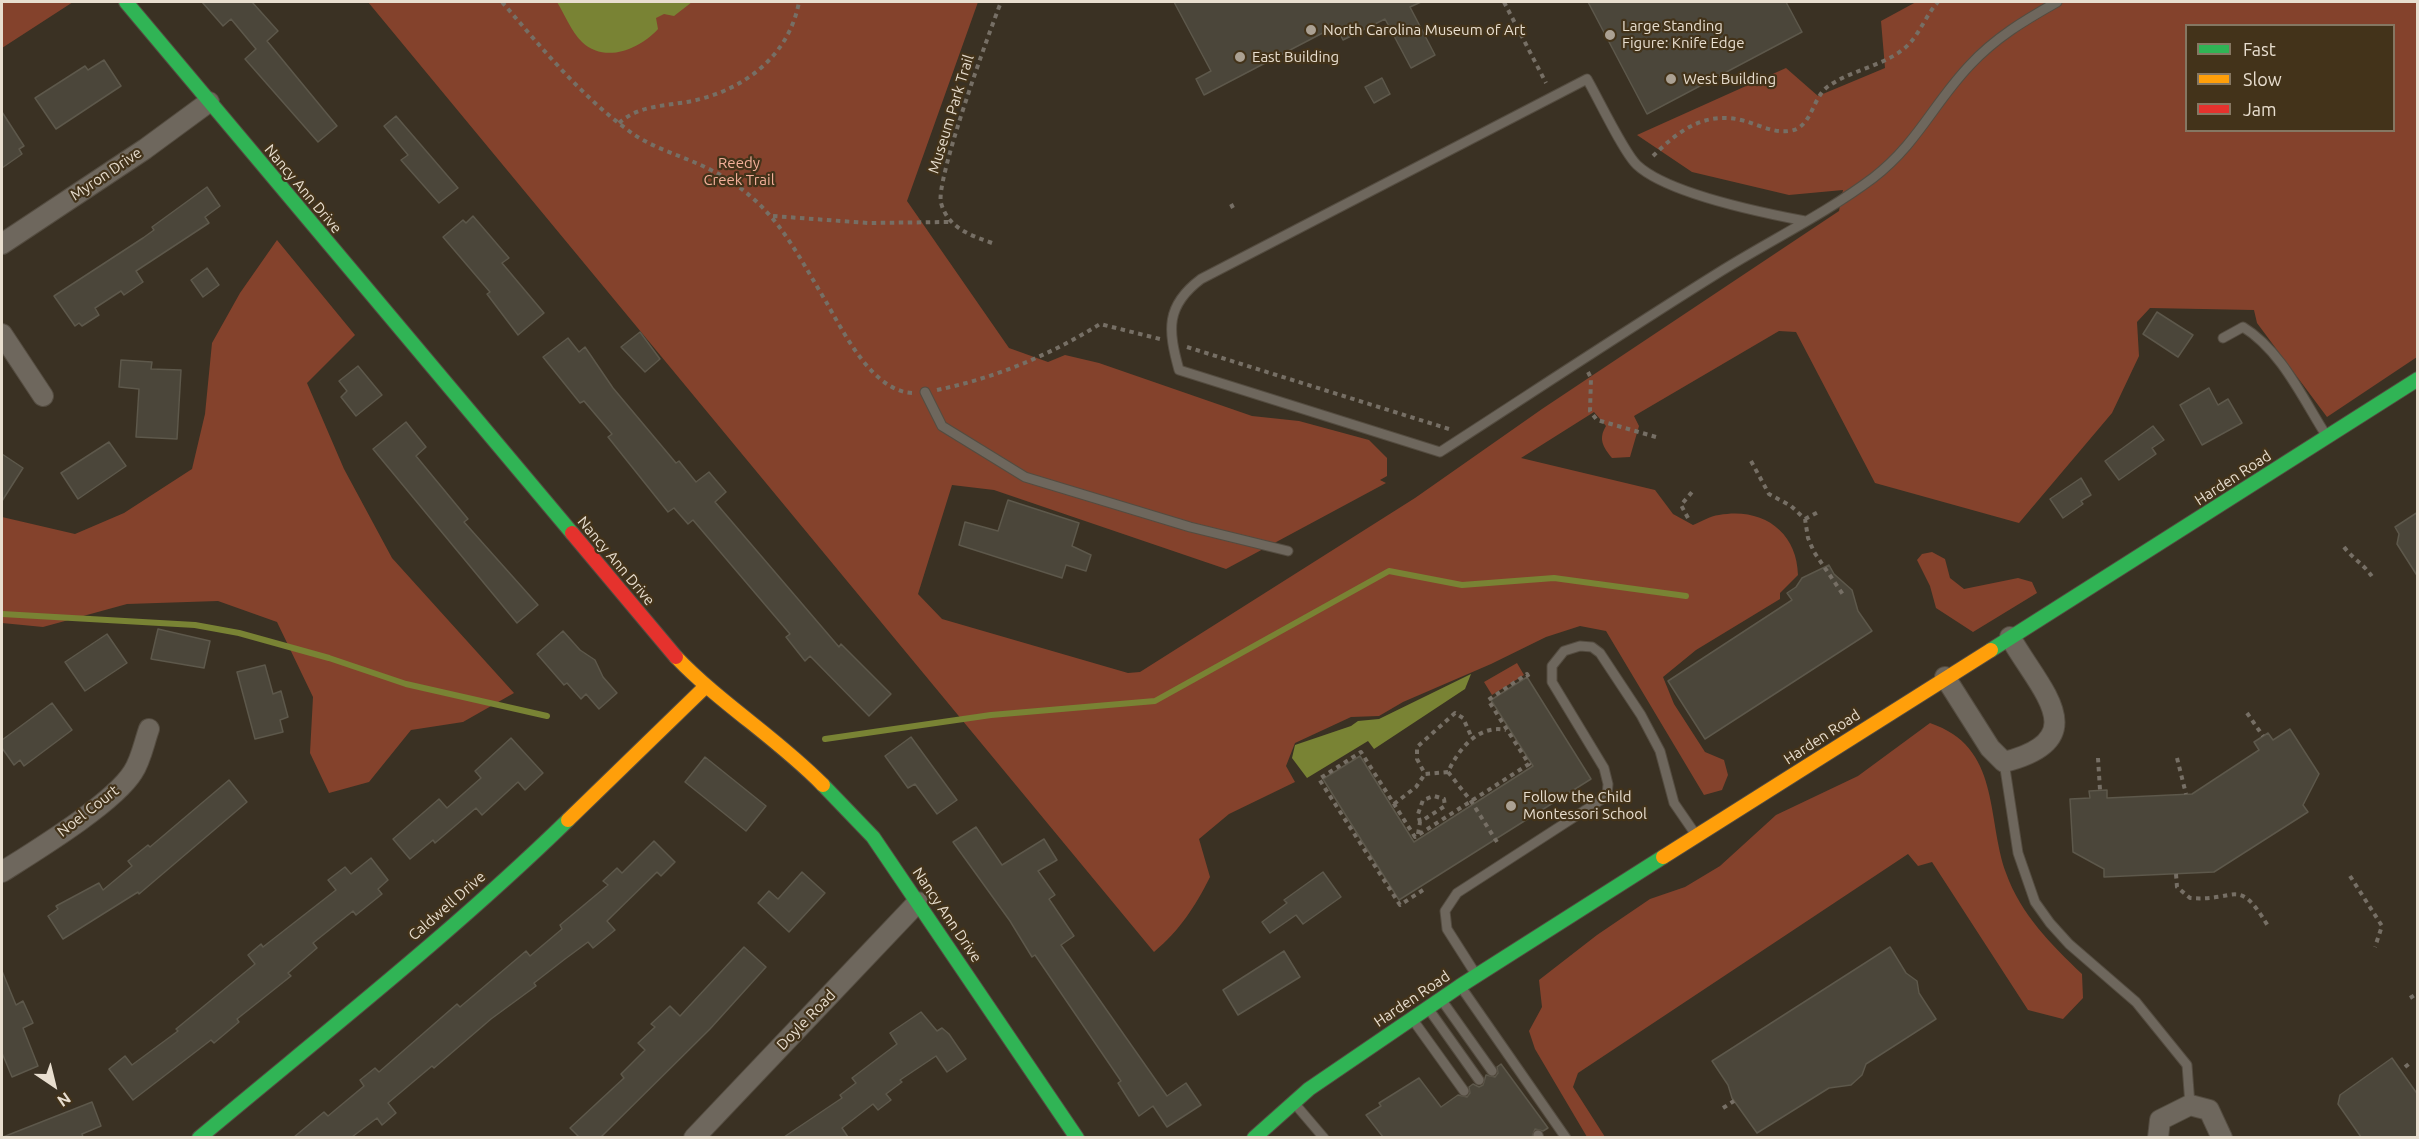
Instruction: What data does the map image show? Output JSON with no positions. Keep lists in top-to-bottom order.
{
  "streets": {
    "street": [
      "Myron Drive",
      "Nancy Ann Drive",
      "Harden Road",
      "Noel Court",
      "Caldwell Drive",
      "Doyle Road"
    ],
    "path": ["Museum Park Trail"]
  },
  "crossings": [
    ["Myron Drive", "Nancy Ann Drive"],
    ["Nancy Ann Drive", "Caldwell Drive"],
    ["Nancy Ann Drive", "Doyle Road"]
  ],
  "parks": ["Reedy Creek Trail"],
  "places": [
    "North Carolina Museum of Art",
    "Large Standing Figure: Knife Edge",
    "East Building",
    "West Building",
    "Follow the Child Montessori School"
  ],
  "legend": ["Fast", "Slow", "Jam"],
  "north": "bottom right"
}
